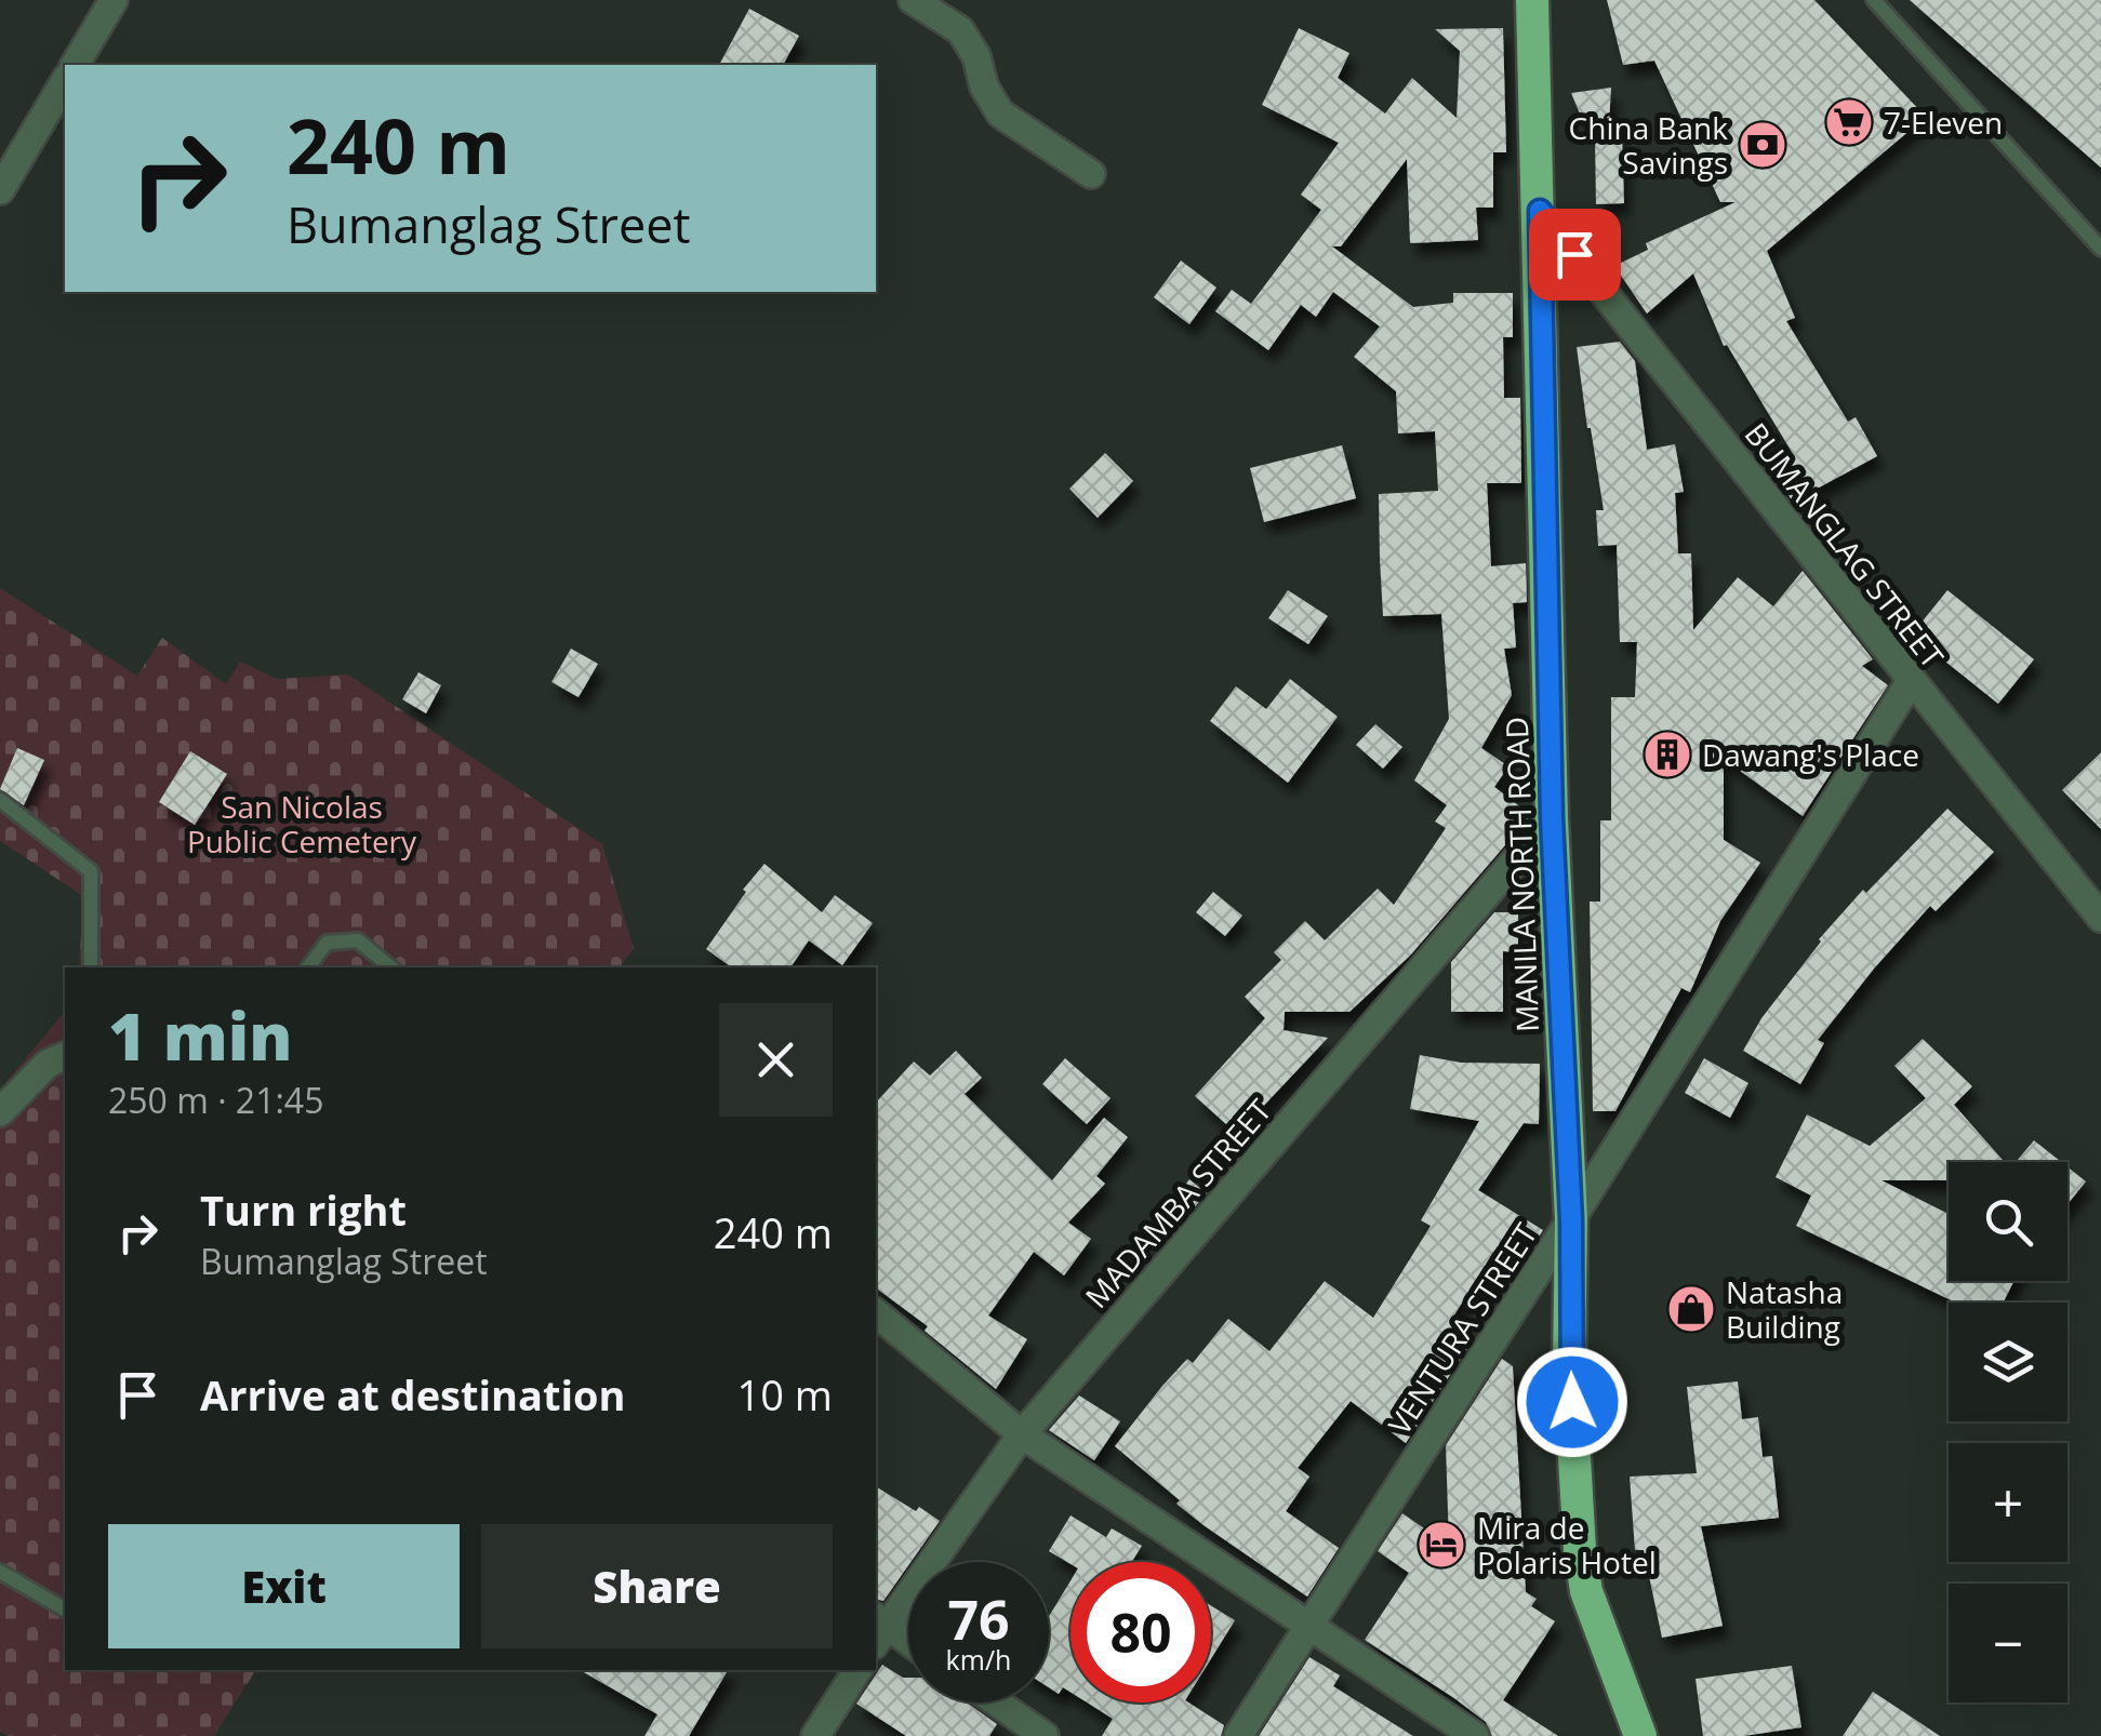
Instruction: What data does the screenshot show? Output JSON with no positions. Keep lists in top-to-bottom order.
{
  "streets": {
    "highway": ["MANILA NORTH ROAD"],
    "street": ["BUMANGLAG STREET", "MADAMBA STREET", "VENTURA STREET"]
  },
  "crossings": [
    ["BUMANGLAG STREET", "MANILA NORTH ROAD"],
    ["BUMANGLAG STREET", "VENTURA STREET"],
    ["MANILA NORTH ROAD", "MADAMBA STREET"],
    ["MANILA NORTH ROAD", "VENTURA STREET"]
  ],
  "parks": ["San Nicolas Public Cemetery"],
  "places": {
    "supermarket": ["7-Eleven"],
    "bank": ["China Bank Savings"],
    "building": ["Dawang's Place"],
    "shop": ["Natasha Building"],
    "hotel": ["Mira de Polaris Hotel"]
  },
  "page": {
    "turn": ["240 m", "Bumanglag Street"],
    "heading": ["1 min", "250 m · 21:45"],
    "list": [
      {
        "name": "Turn right",
        "note": "Bumanglag Street",
        "value": "240 m"
      },
      {
        "name": "Arrive at destination",
        "value": "10 m"
      }
    ],
    "map_buttons": ["+", "−"],
    "buttons": ["Exit", "Share"],
    "speed": "76 km/h",
    "limit": "80"
  }
}
